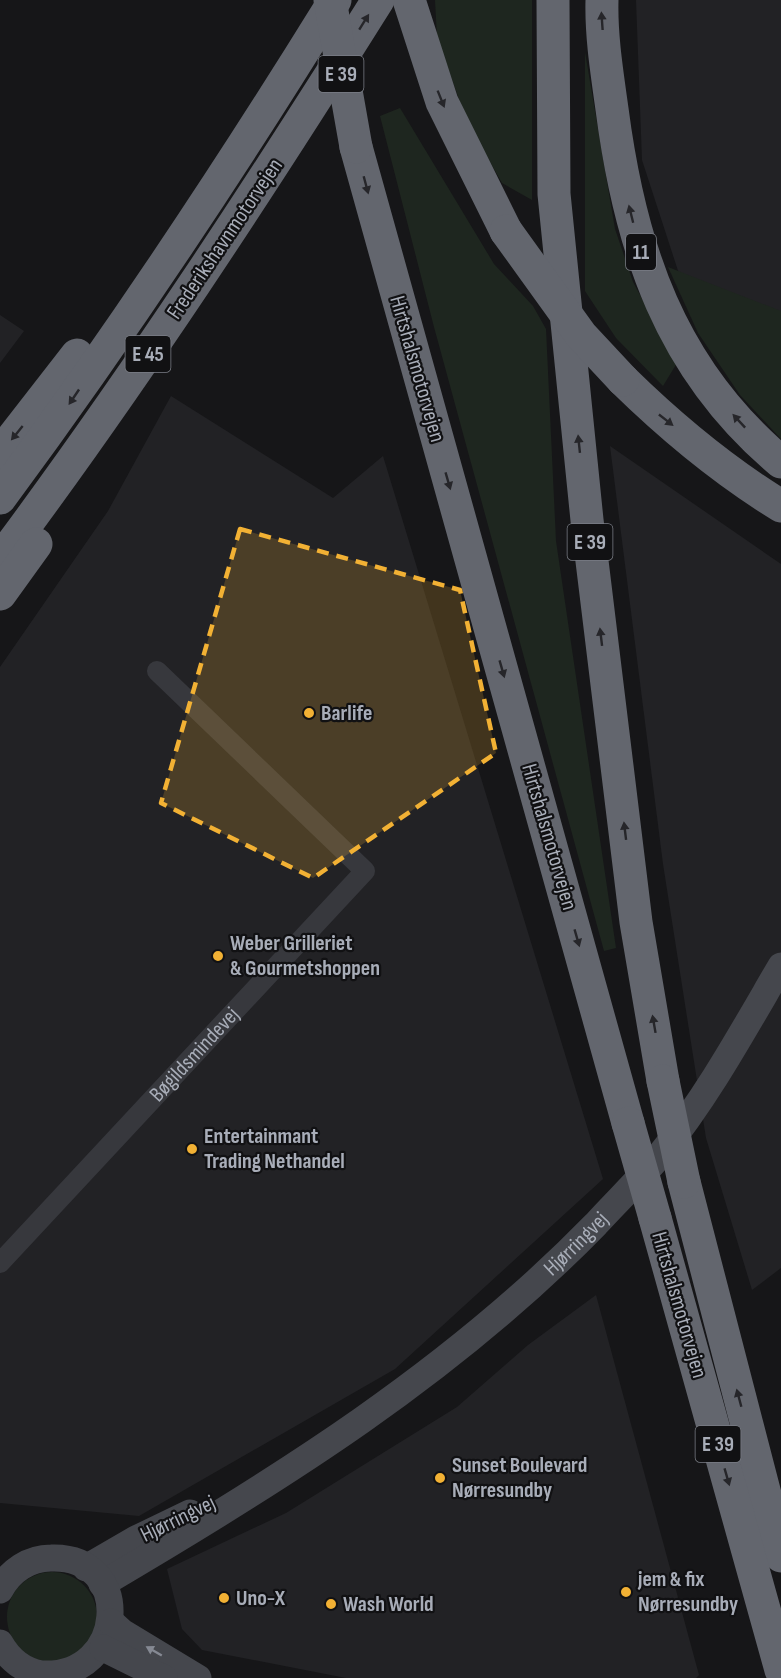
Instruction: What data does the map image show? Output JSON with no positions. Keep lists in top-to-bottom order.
{
  "streets": {
    "highway": [
      "E 39",
      "Frederikshavnmotorvejen",
      "11",
      "E 45",
      "Hirtshalsmotorvejen"
    ],
    "main road": ["Hjørringvej"],
    "street": ["Bøgildsmindevej"]
  },
  "places": [
    "Barlife",
    "Weber Grilleriet & Gourmetshoppen",
    "Entertainmant Trading Nethandel",
    "Sunset Boulevard Nørresundby",
    "jem & fix Nørresundby",
    "Uno-X",
    "Wash World"
  ]
}
